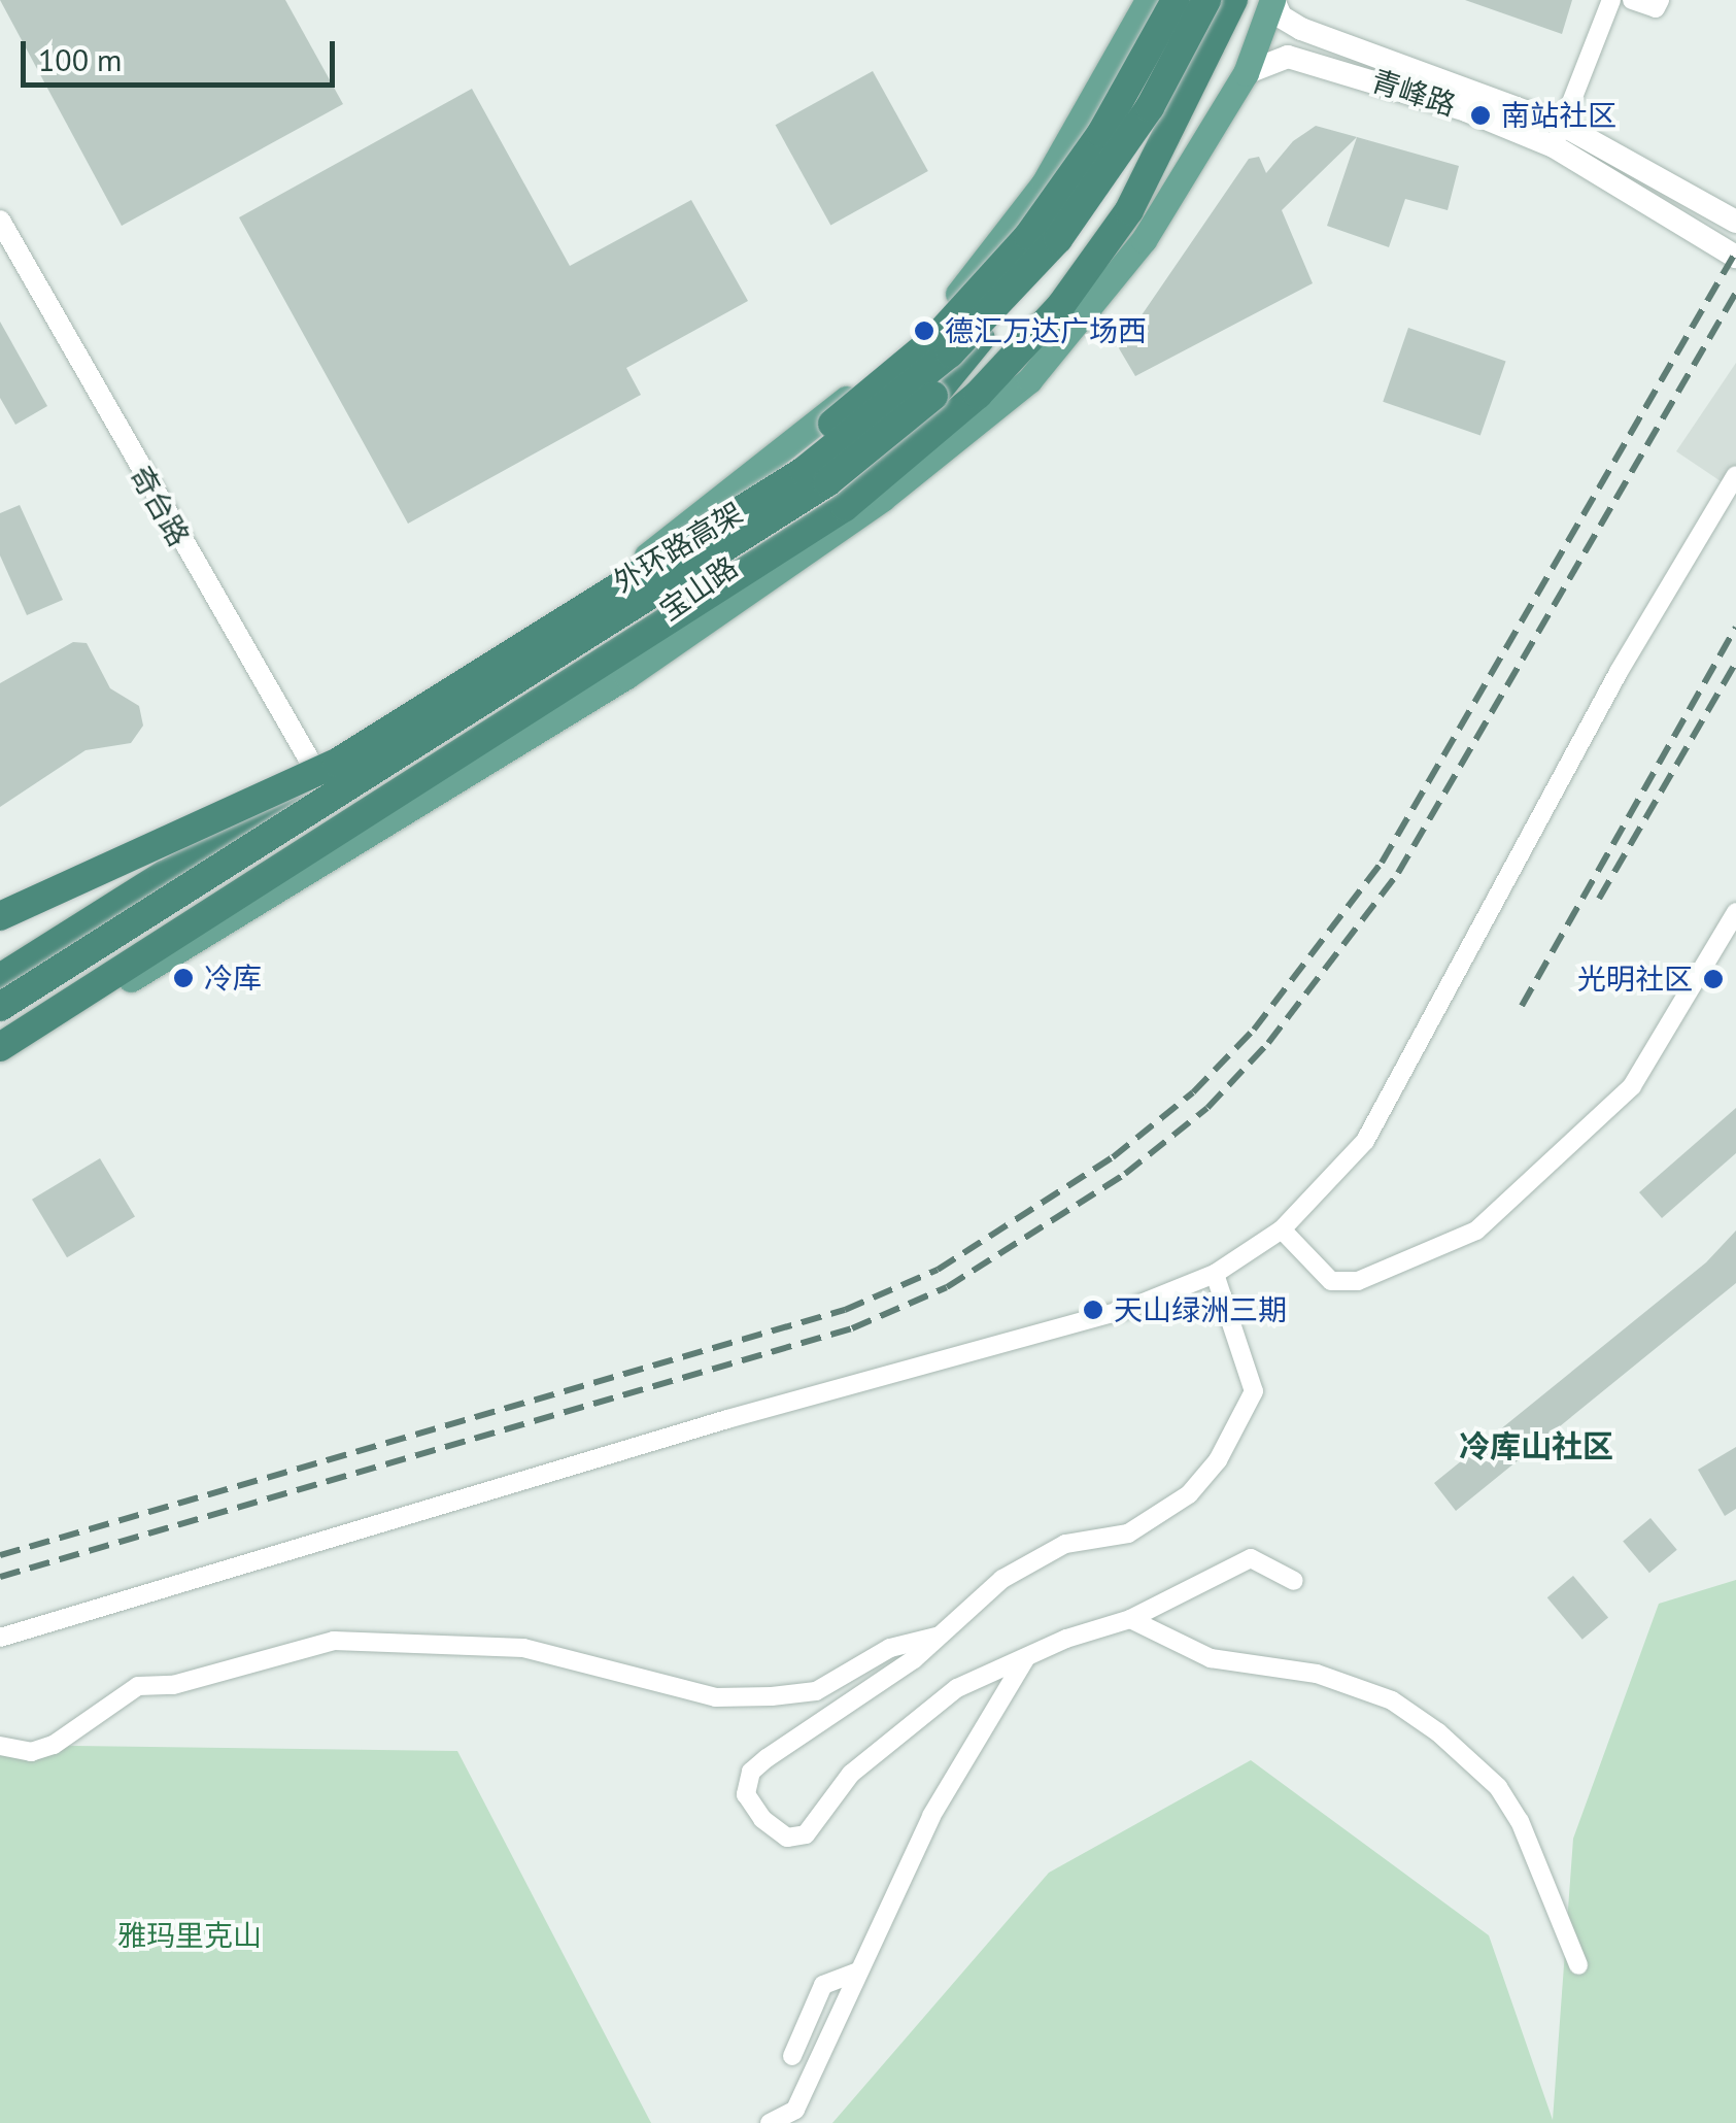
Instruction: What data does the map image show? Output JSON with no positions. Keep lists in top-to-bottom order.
{
  "streets": {
    "highway": ["外环路高架"],
    "main road": ["青峰路", "宝山路"],
    "street": ["奇台路"]
  },
  "crossings": [
    ["青峰路", "宝山路"],
    ["奇台路", "宝山路"]
  ],
  "districts": ["冷库山社区"],
  "parks": ["雅玛里克山"],
  "places": [
    "南站社区",
    "德汇万达广场西",
    "冷库",
    "光明社区",
    "天山绿洲三期"
  ],
  "scale_bar": "100 m"
}
